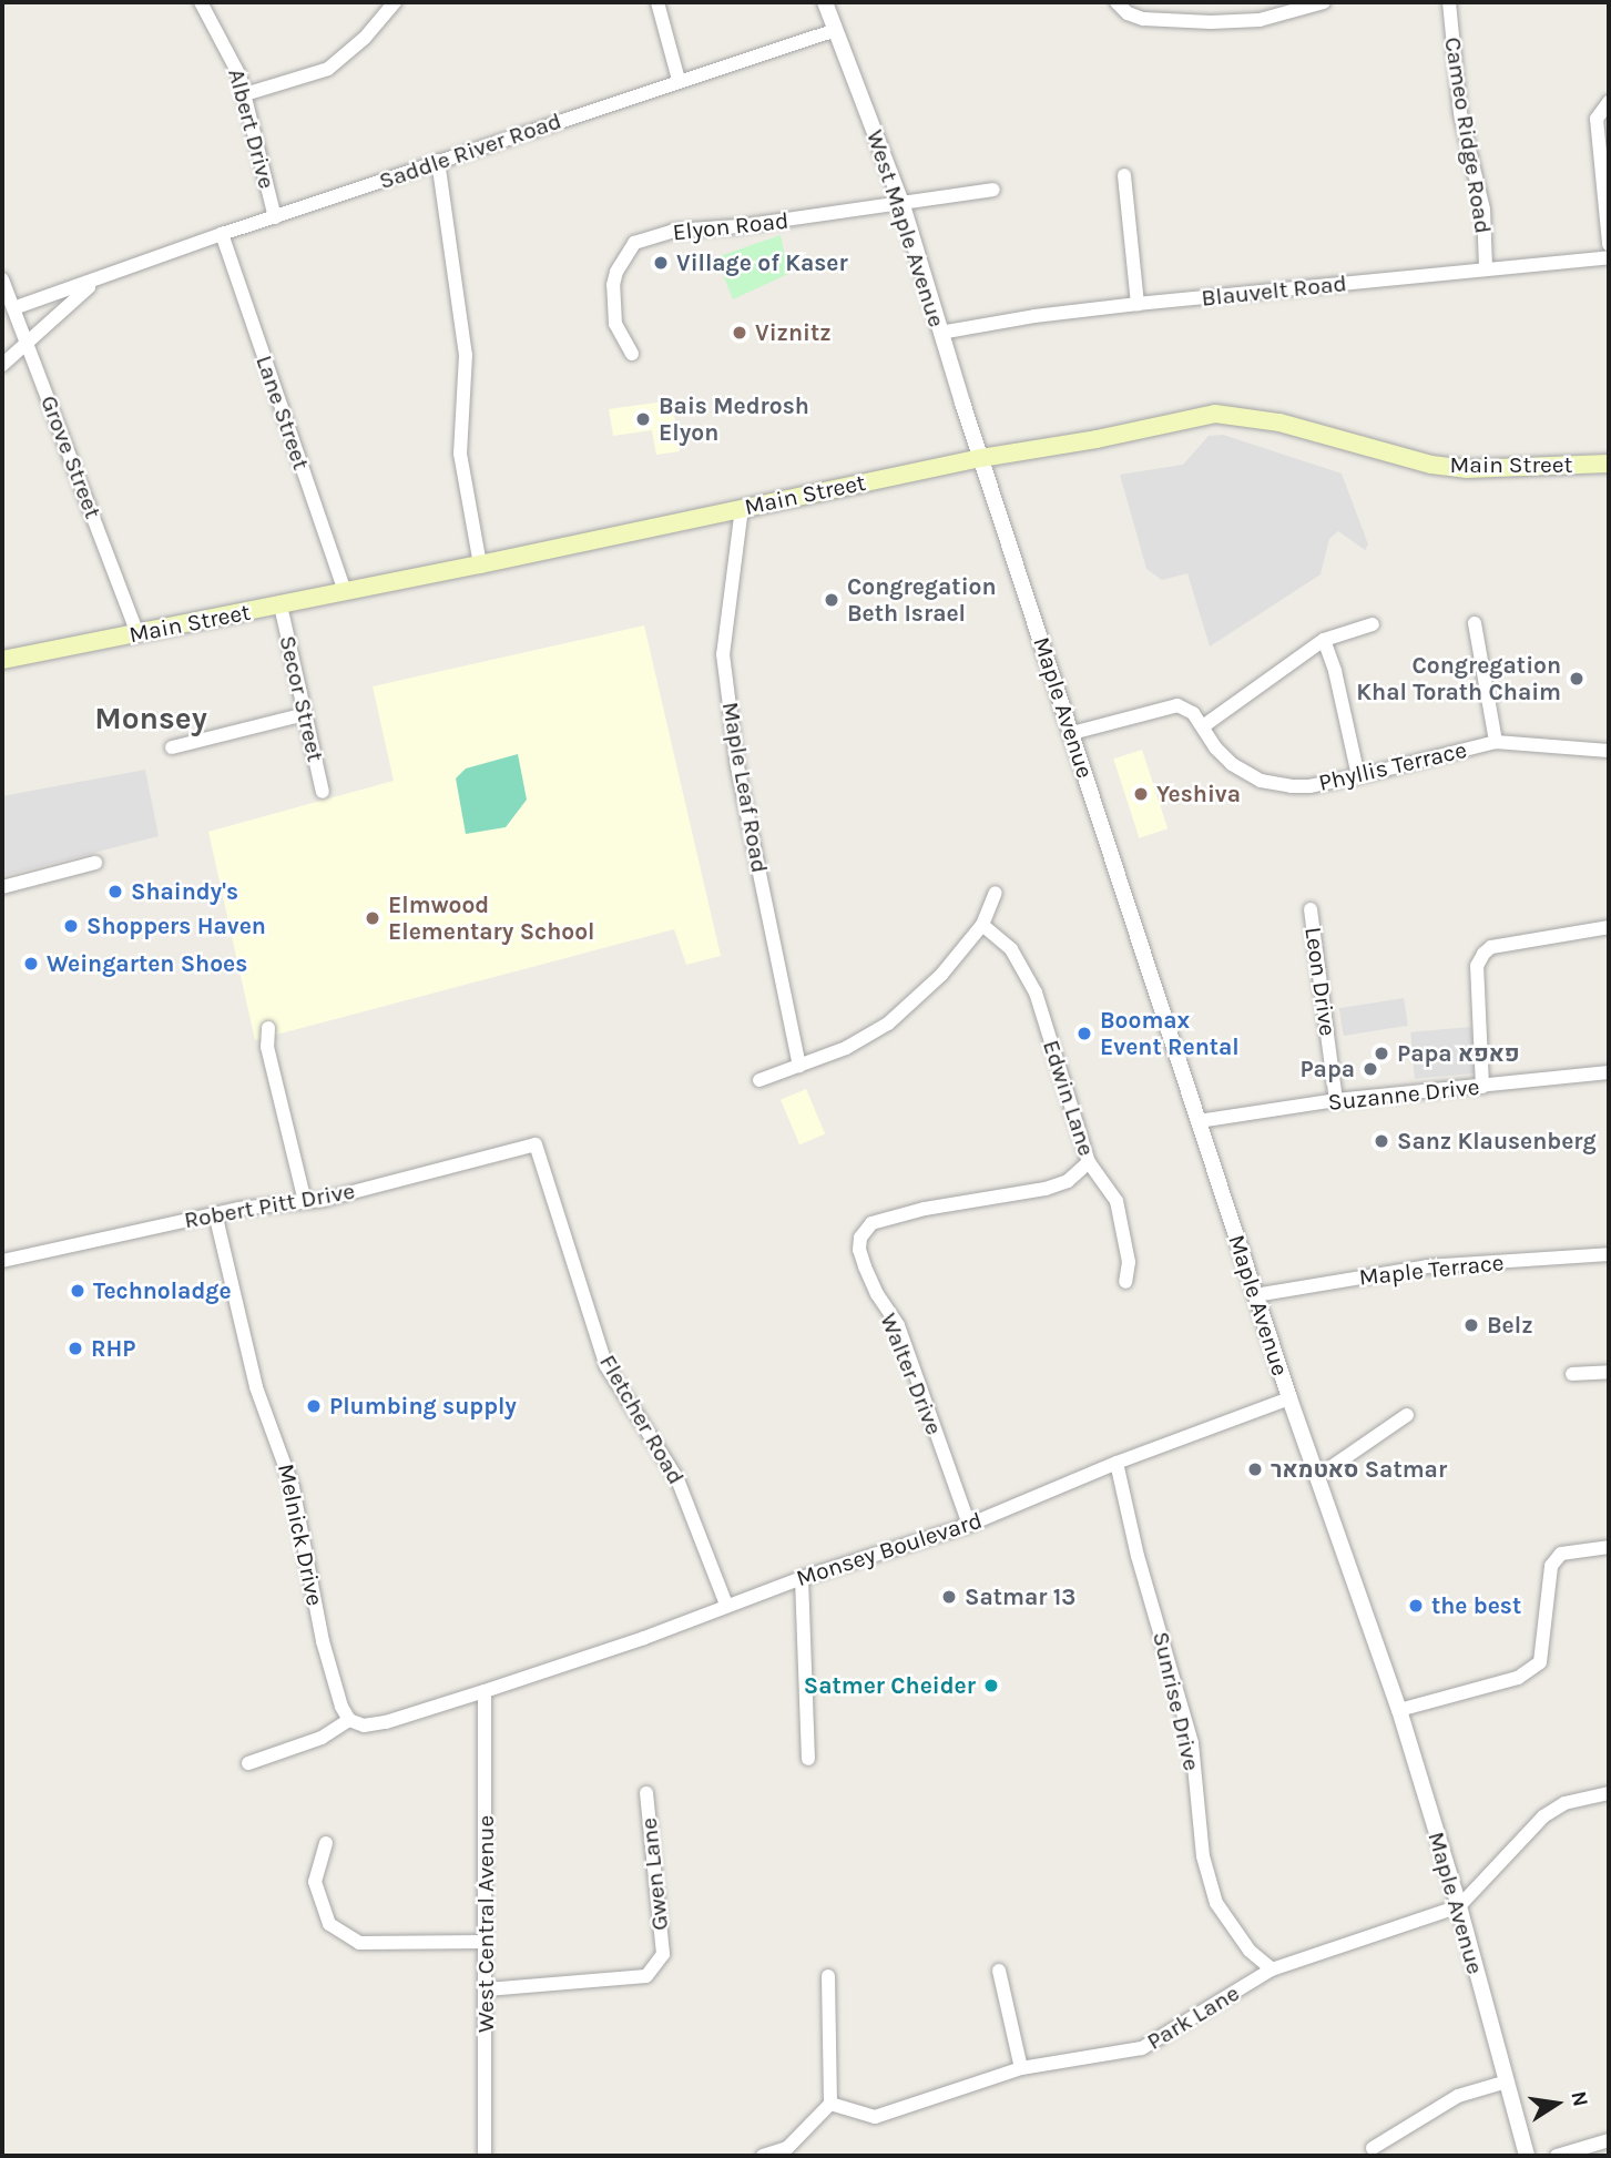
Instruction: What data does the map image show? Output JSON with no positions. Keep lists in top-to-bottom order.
{
  "streets": {
    "main road": ["Main Street"],
    "street": [
      "Albert Drive",
      "Cameo Ridge Road",
      "Saddle River Road",
      "Elyon Road",
      "West Maple Avenue",
      "Blauvelt Road",
      "Lane Street",
      "Grove Street",
      "Secor Street",
      "Maple Avenue",
      "Phyllis Terrace",
      "Maple Leaf Road",
      "Leon Drive",
      "Suzanne Drive",
      "Edwin Lane",
      "Robert Pitt Drive",
      "Maple Terrace",
      "Walter Drive",
      "Fletcher Road",
      "Melnick Drive",
      "Monsey Boulevard",
      "Sunrise Drive",
      "Gwen Lane",
      "West Central Avenue",
      "Park Lane"
    ]
  },
  "crossings": [
    ["Albert Drive", "Saddle River Road"],
    ["Cameo Ridge Road", "Blauvelt Road"],
    ["Saddle River Road", "West Maple Avenue"],
    ["Saddle River Road", "Lane Street"],
    ["Saddle River Road", "Grove Street"],
    ["Elyon Road", "West Maple Avenue"],
    ["West Maple Avenue", "Blauvelt Road"],
    ["West Maple Avenue", "Main Street"],
    ["West Maple Avenue", "Maple Avenue"],
    ["Lane Street", "Main Street"],
    ["Grove Street", "Main Street"],
    ["Main Street", "Secor Street"],
    ["Main Street", "Maple Avenue"],
    ["Main Street", "Maple Leaf Road"],
    ["Maple Avenue", "Phyllis Terrace"],
    ["Maple Avenue", "Suzanne Drive"],
    ["Maple Avenue", "Maple Terrace"],
    ["Maple Avenue", "Monsey Boulevard"],
    ["Maple Avenue", "Park Lane"],
    ["Leon Drive", "Suzanne Drive"],
    ["Edwin Lane", "Walter Drive"],
    ["Robert Pitt Drive", "Fletcher Road"],
    ["Robert Pitt Drive", "Melnick Drive"],
    ["Walter Drive", "Monsey Boulevard"],
    ["Fletcher Road", "Monsey Boulevard"],
    ["Monsey Boulevard", "Sunrise Drive"],
    ["Monsey Boulevard", "West Central Avenue"],
    ["Sunrise Drive", "Park Lane"],
    ["Gwen Lane", "West Central Avenue"]
  ],
  "districts": ["Monsey"],
  "places": [
    "Village of Kaser",
    "Viznitz",
    "Bais Medrosh Elyon",
    "Congregation Beth Israel",
    "Congregation Khal Torath Chaim",
    "Yeshiva",
    "Shaindy's",
    "Elmwood Elementary School",
    "Shoppers Haven",
    "Weingarten Shoes",
    "Boomax Event Rental",
    "Papa פאפא",
    "Papa",
    "Sanz Klausenberg",
    "Technoladge",
    "Belz",
    "RHP",
    "Plumbing supply",
    "סאטמאר Satmar",
    "Satmar 13",
    "the best",
    "Satmer Cheider"
  ],
  "north": "right"
}
